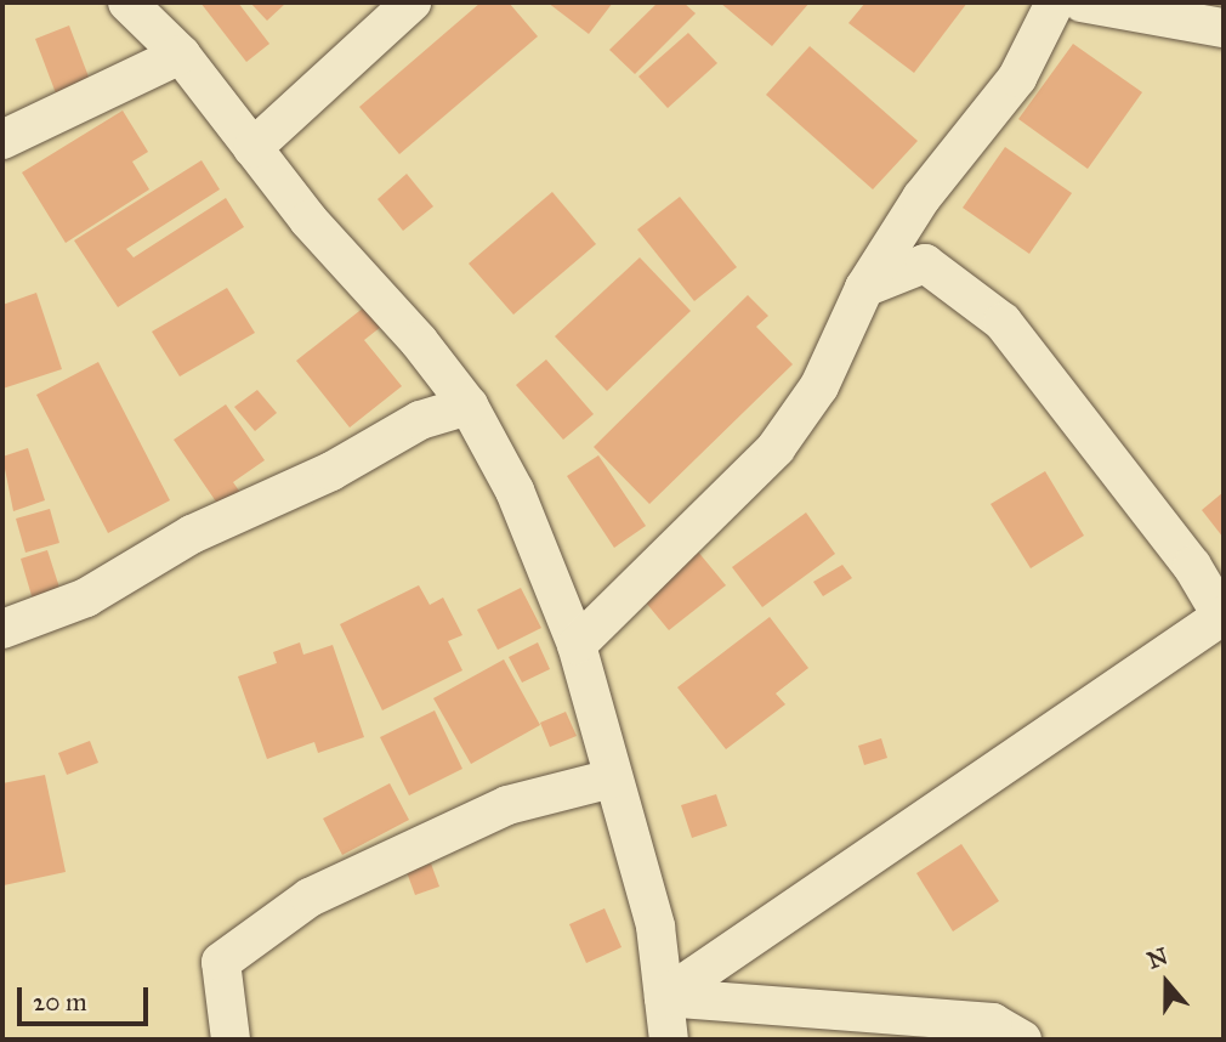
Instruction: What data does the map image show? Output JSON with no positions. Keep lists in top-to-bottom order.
{
  "scale_bar": "20 m",
  "north": "top"
}
